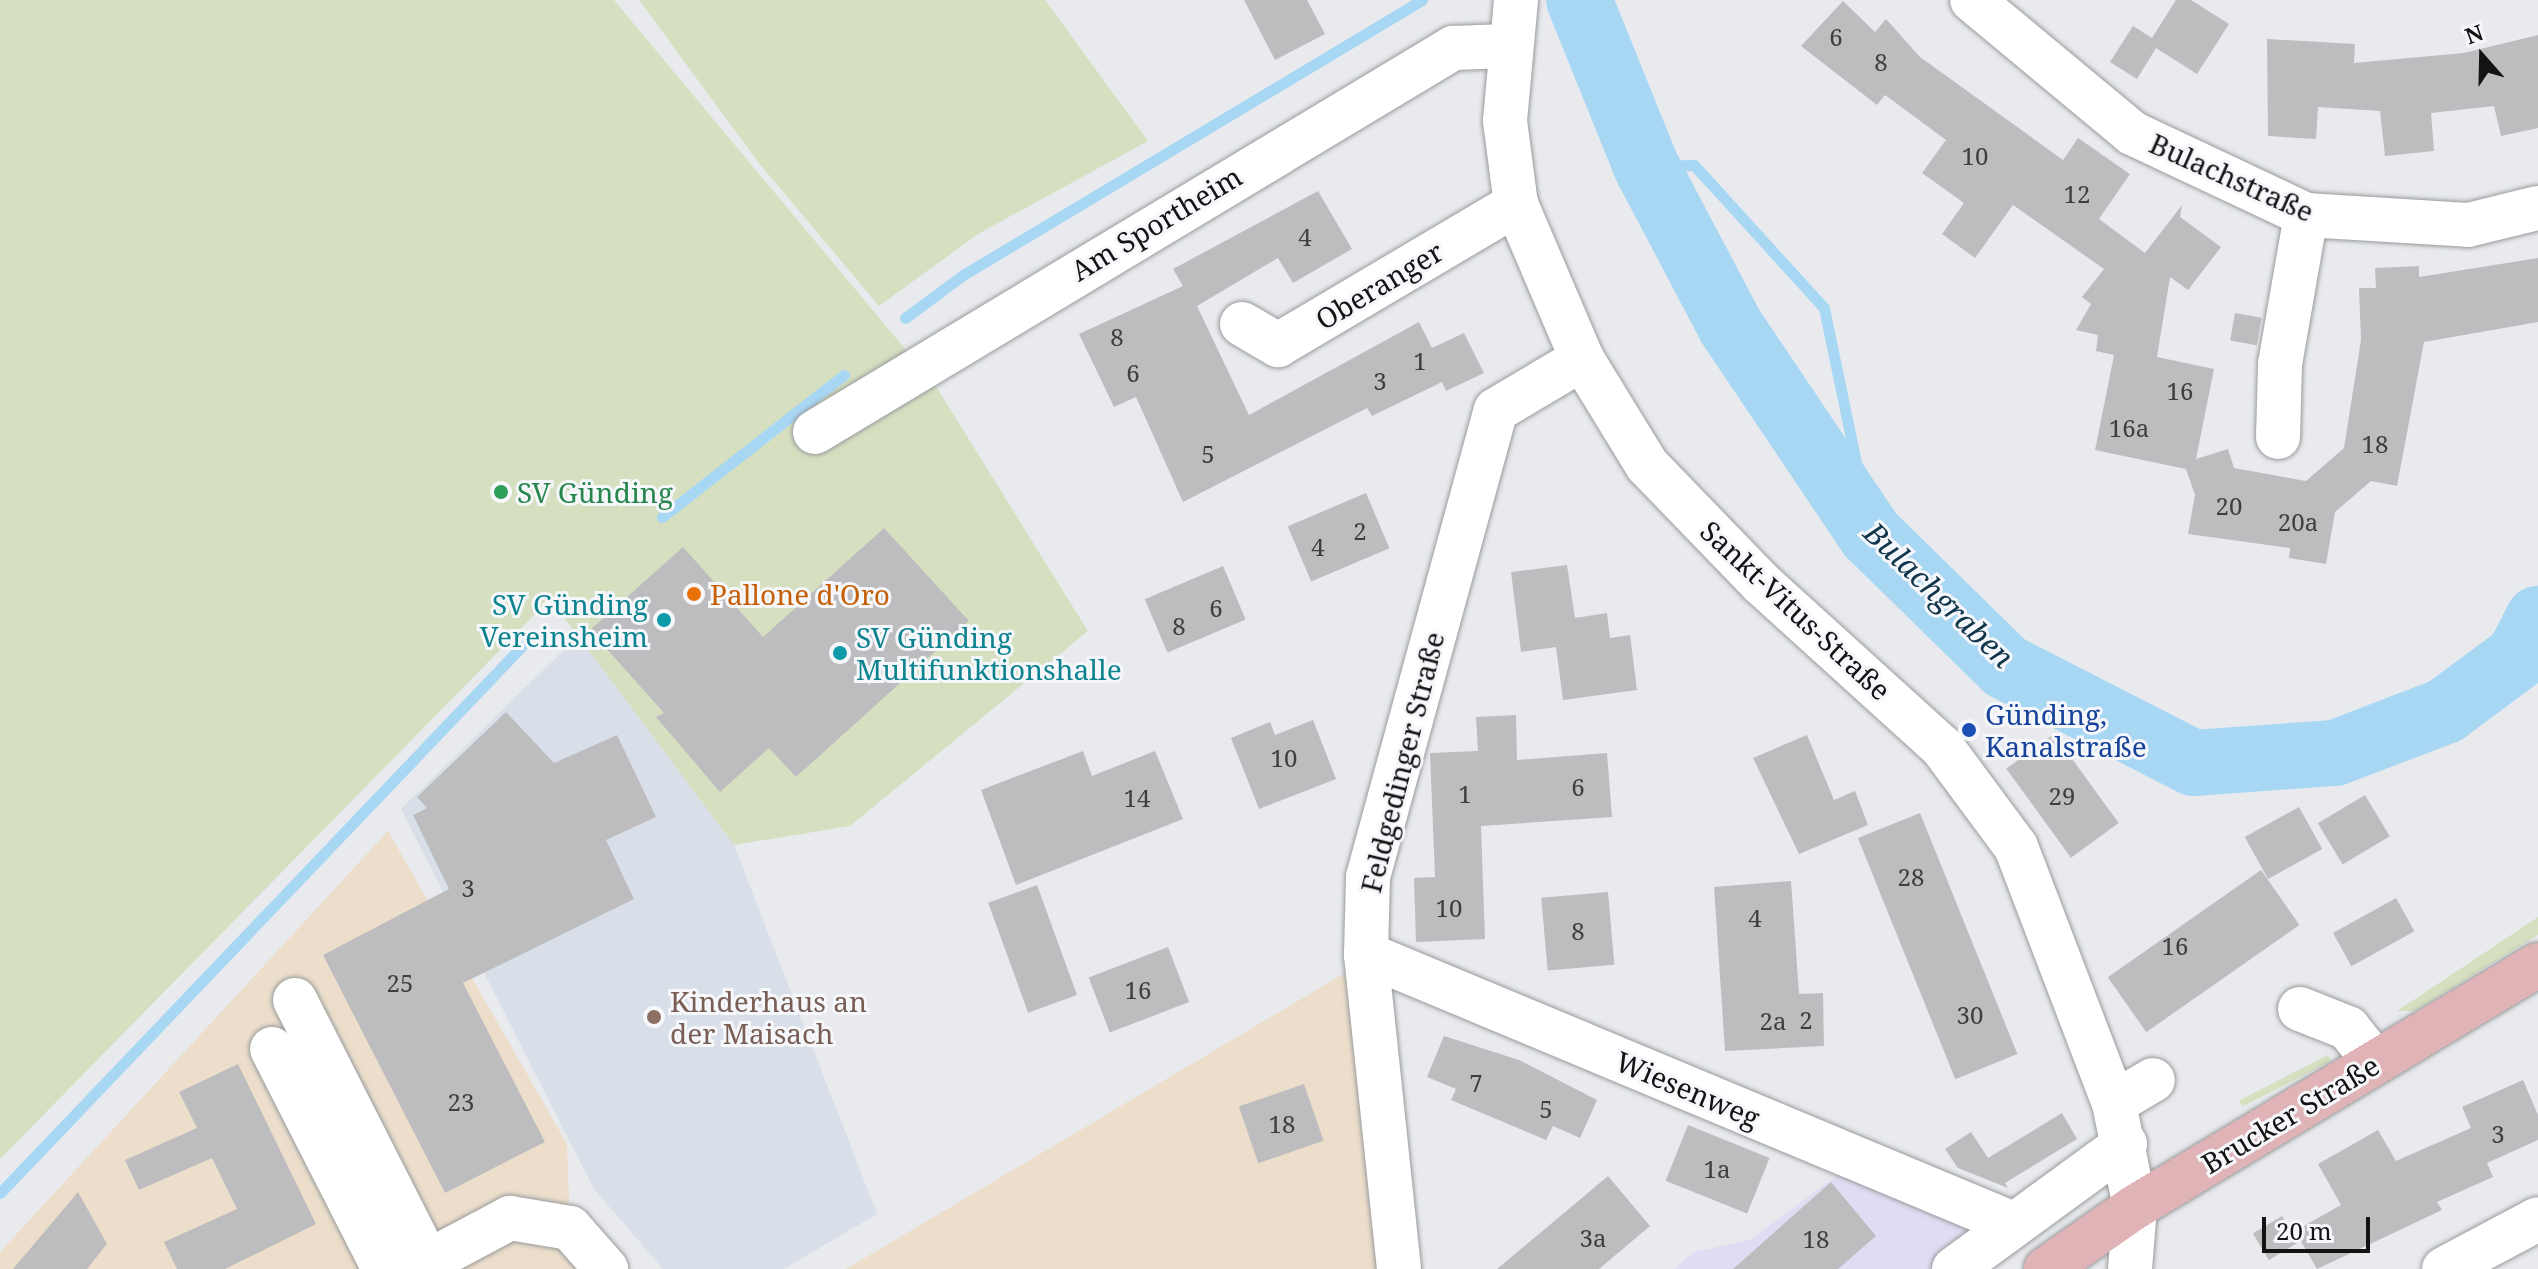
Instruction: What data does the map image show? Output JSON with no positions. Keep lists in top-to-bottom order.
{
  "streets": {
    "main road": ["Brucker Straße"],
    "street": [
      "Bulachstraße",
      "Am Sportheim",
      "Oberanger",
      "Sankt-Vitus-Straße",
      "Feldgedinger Straße",
      "Wiesenweg"
    ]
  },
  "crossings": [
    ["Am Sportheim", "Sankt-Vitus-Straße"],
    ["Oberanger", "Sankt-Vitus-Straße"],
    ["Sankt-Vitus-Straße", "Feldgedinger Straße"],
    ["Sankt-Vitus-Straße", "Brucker Straße"],
    ["Feldgedinger Straße", "Wiesenweg"]
  ],
  "water": ["Bulachgraben"],
  "places": [
    "SV Günding",
    "Pallone d'Oro",
    "SV Günding Vereinsheim",
    "SV Günding Multifunktionshalle",
    "Günding, Kanalstraße",
    "Kinderhaus an der Maisach"
  ],
  "house_numbers": [
    "6",
    "8",
    "10",
    "12",
    "4",
    "8",
    "1",
    "6",
    "3",
    "16",
    "16a",
    "18",
    "5",
    "20",
    "20a",
    "2",
    "4",
    "6",
    "8",
    "10",
    "6",
    "1",
    "29",
    "14",
    "28",
    "3",
    "10",
    "4",
    "8",
    "16",
    "25",
    "16",
    "30",
    "2",
    "2a",
    "7",
    "23",
    "5",
    "18",
    "3",
    "1a",
    "3a",
    "18"
  ],
  "scale_bar": "20 m",
  "north": "top"
}
